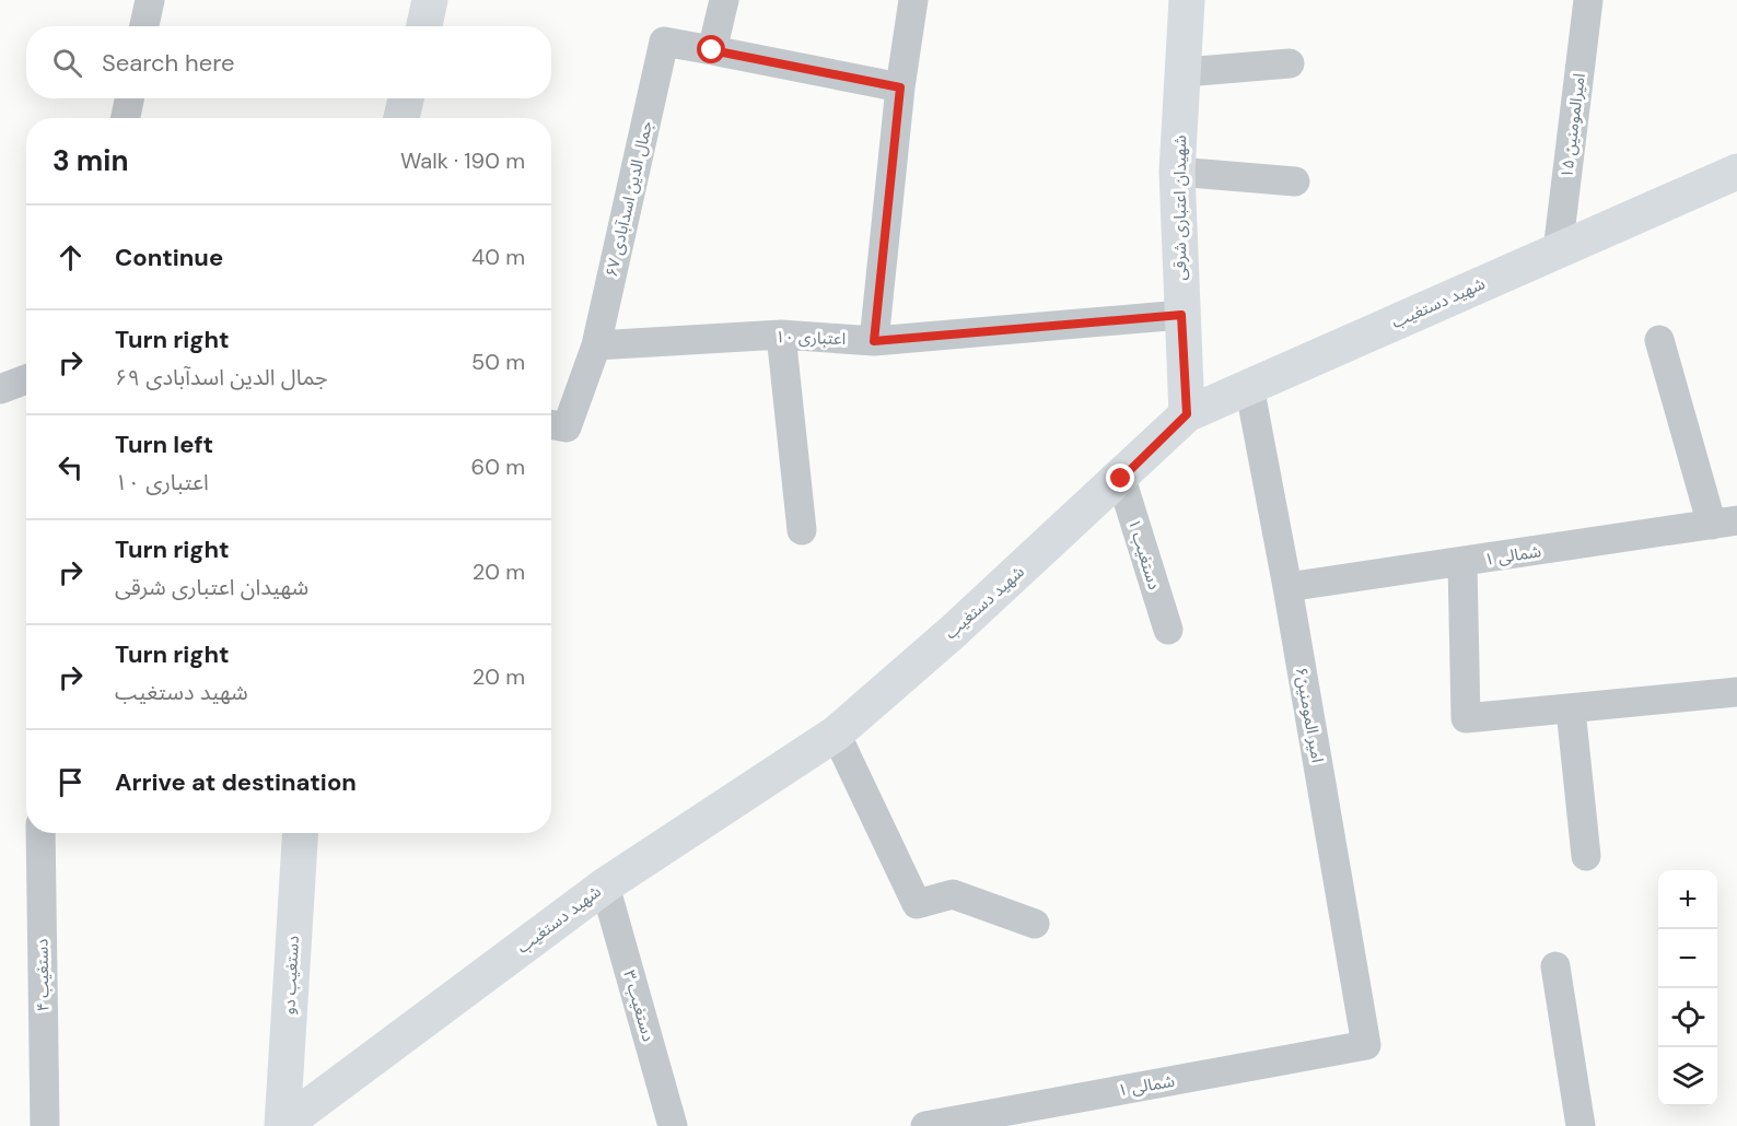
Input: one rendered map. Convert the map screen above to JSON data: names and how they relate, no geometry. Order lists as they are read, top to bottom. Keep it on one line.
{"streets":{"street":["امیرالمومنین ۱۵","جمال الدین اسدآبادی ۶۷","شهیدان اعتباری شرقی","شهید دستغیب","اعتباری ۱۰","دستغیب ۱","شمالی ۱","امیر المومنین۶","دستغیب ۴","دستغیب دو","دستغیب ۳"]},"crossings":[["امیرالمومنین ۱۵","شهید دستغیب"],["جمال الدین اسدآبادی ۶۷","اعتباری ۱۰"],["شهیدان اعتباری شرقی","شهید دستغیب"],["شهیدان اعتباری شرقی","اعتباری ۱۰"],["شهید دستغیب","دستغیب ۱"],["شهید دستغیب","امیر المومنین۶"],["شهید دستغیب","دستغیب دو"],["شهید دستغیب","دستغیب ۳"],["شمالی ۱","امیر المومنین۶"]],"page":{"search":"Search here","heading":["3 min","Walk · 190 m"],"list":[["Continue","40 m"],["Turn right","جمال الدین اسدآبادی ۶۹","50 m"],["Turn left","اعتباری ۱۰","60 m"],["Turn right","شهیدان اعتباری شرقی","20 m"],["Turn right","شهید دستغیب","20 m"],"Arrive at destination"],"map_buttons":["+","−"]}}
